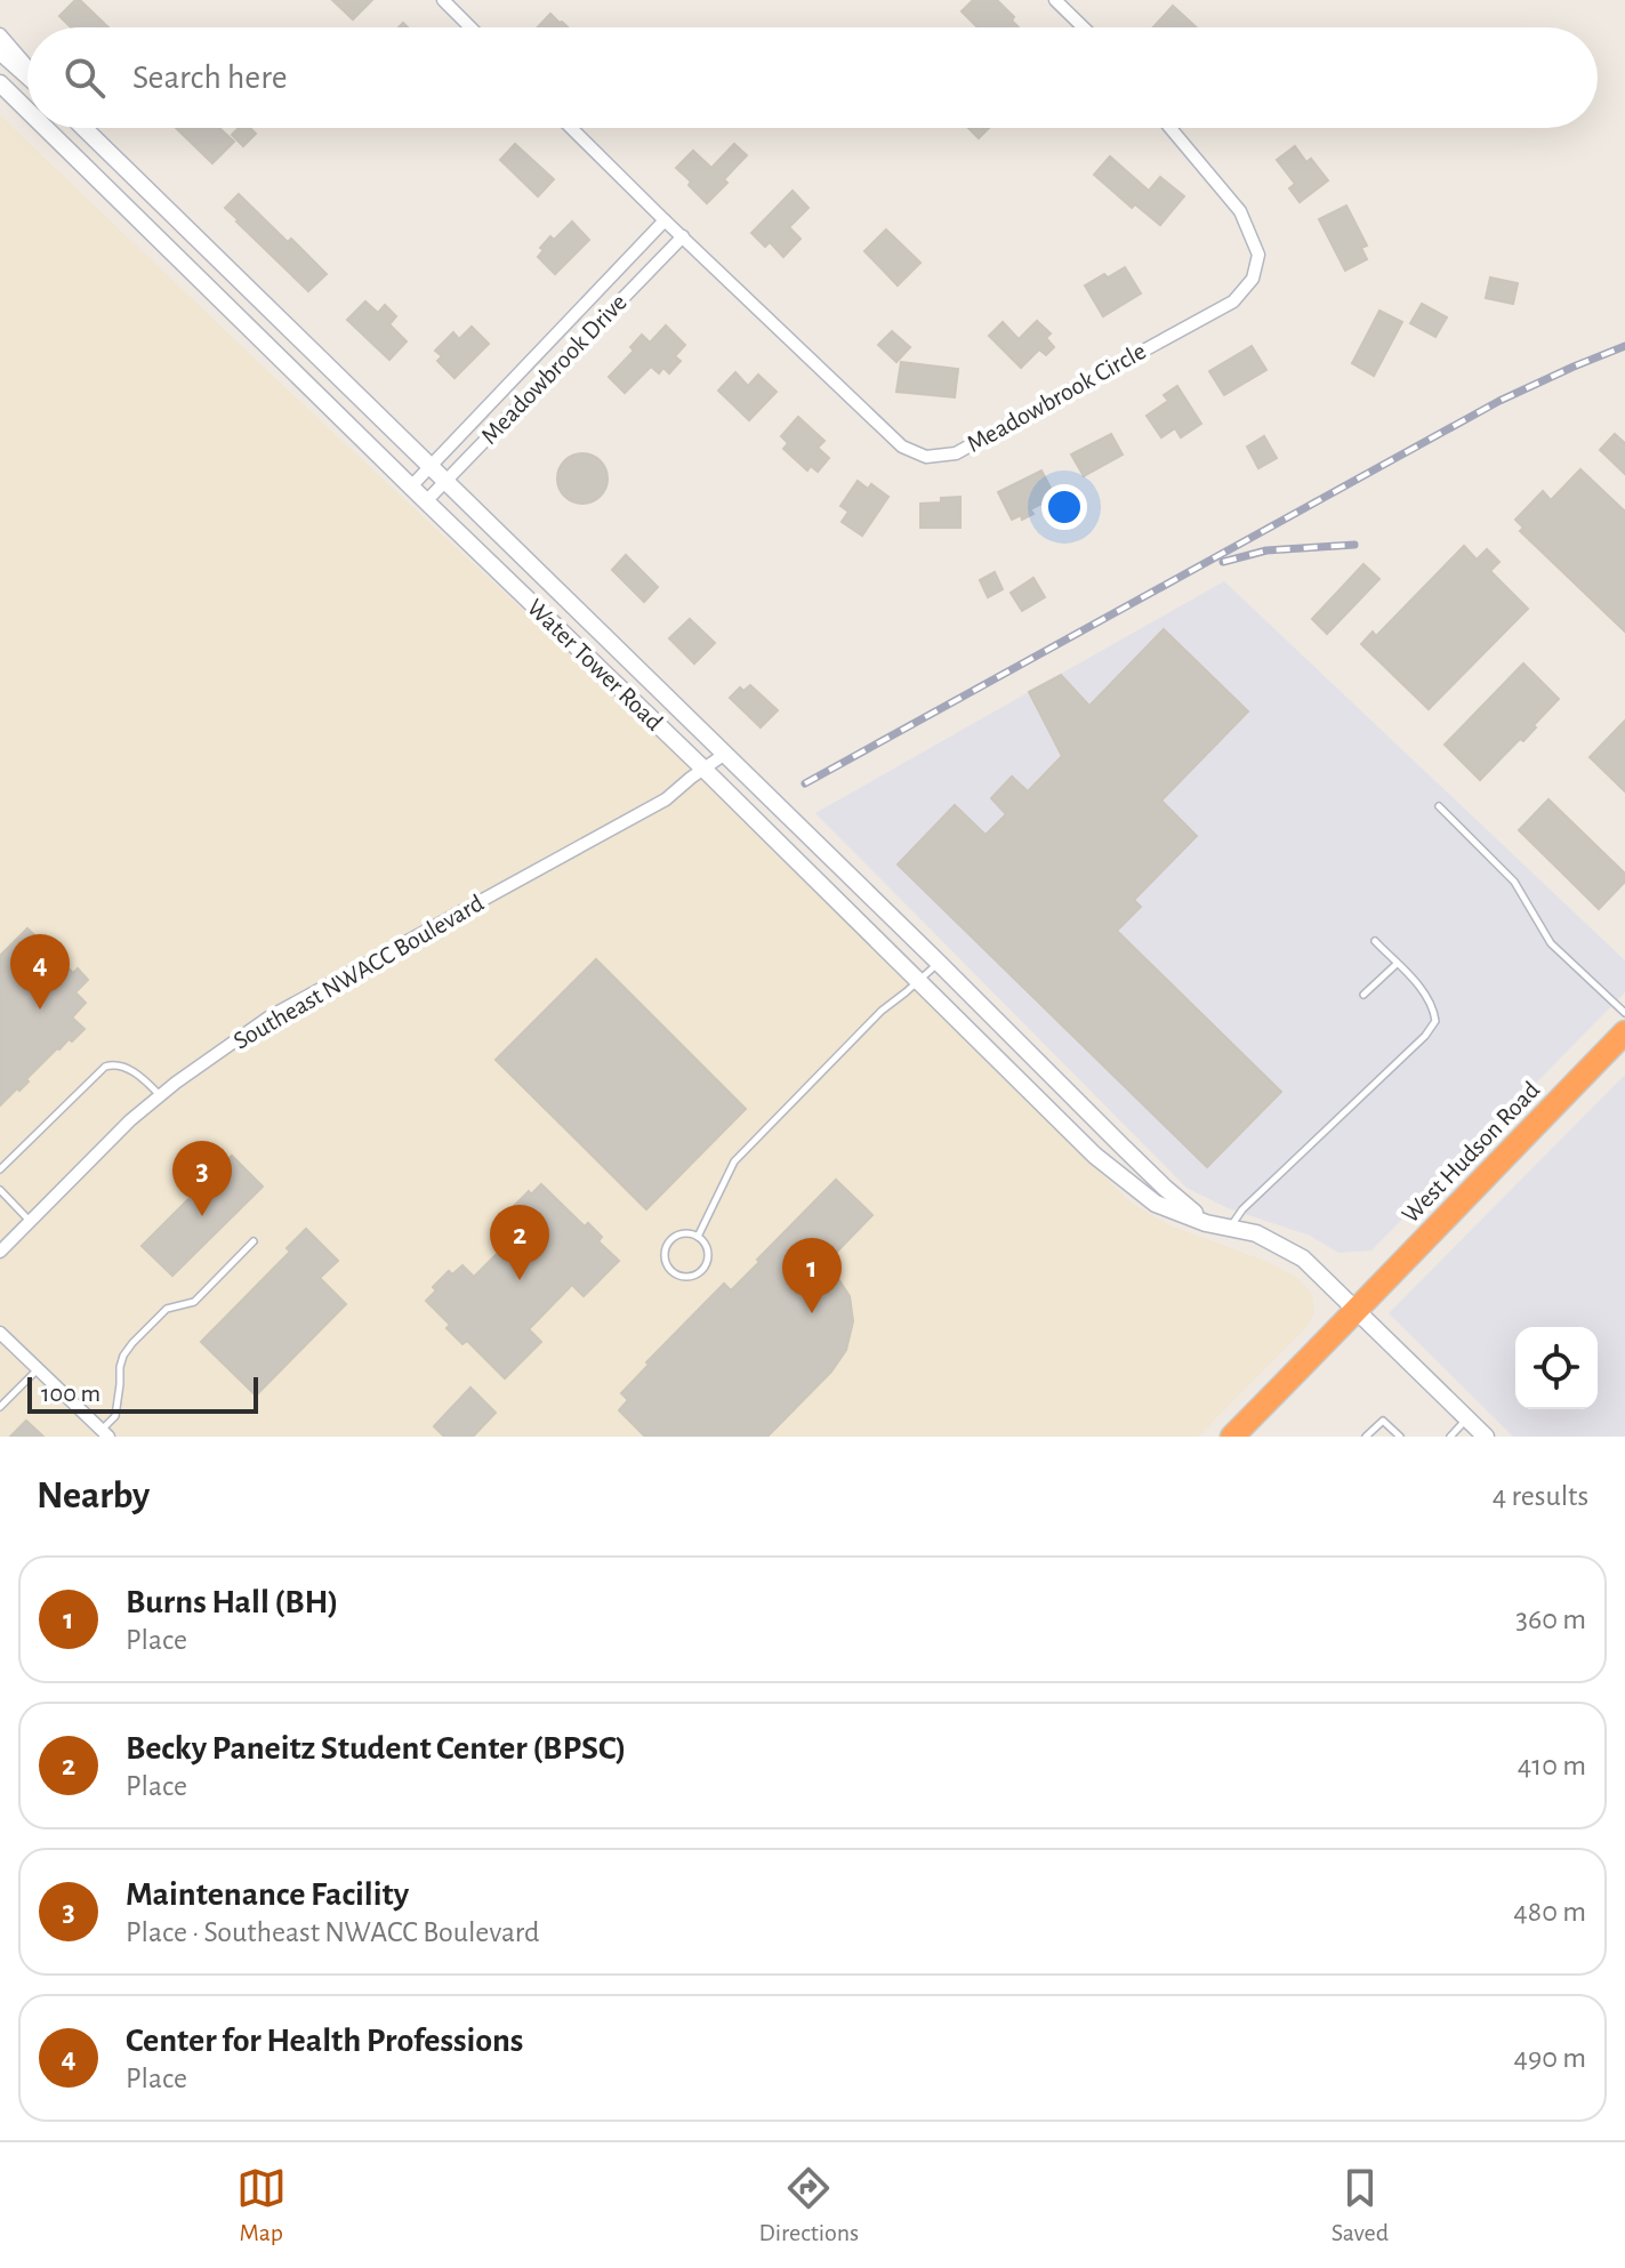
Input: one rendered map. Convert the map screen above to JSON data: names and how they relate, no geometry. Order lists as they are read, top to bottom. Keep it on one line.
{"streets":{"highway":["West Hudson Road"],"street":["Meadowbrook Drive","Meadowbrook Circle","Water Tower Road","Southeast NWACC Boulevard"]},"crossings":[["Meadowbrook Drive","Meadowbrook Circle"],["Meadowbrook Drive","Water Tower Road"],["Water Tower Road","Southeast NWACC Boulevard"],["Water Tower Road","West Hudson Road"]],"scale_bar":"100 m","page":{"search":"Search here","pins":["4","3","2","1"],"scale":"100 m","heading":["Nearby","4 results"],"list":[{"mark":"1","name":"Burns Hall (BH)","note":"Place","value":"360 m"},{"mark":"2","name":"Becky Paneitz Student Center (BPSC)","note":"Place","value":"410 m"},{"mark":"3","name":"Maintenance Facility","note":"Place · Southeast NWACC Boulevard","value":"480 m"},{"mark":"4","name":"Center for Health Professions","note":"Place","value":"490 m"}],"nav":["Map","Directions","Saved"]}}
